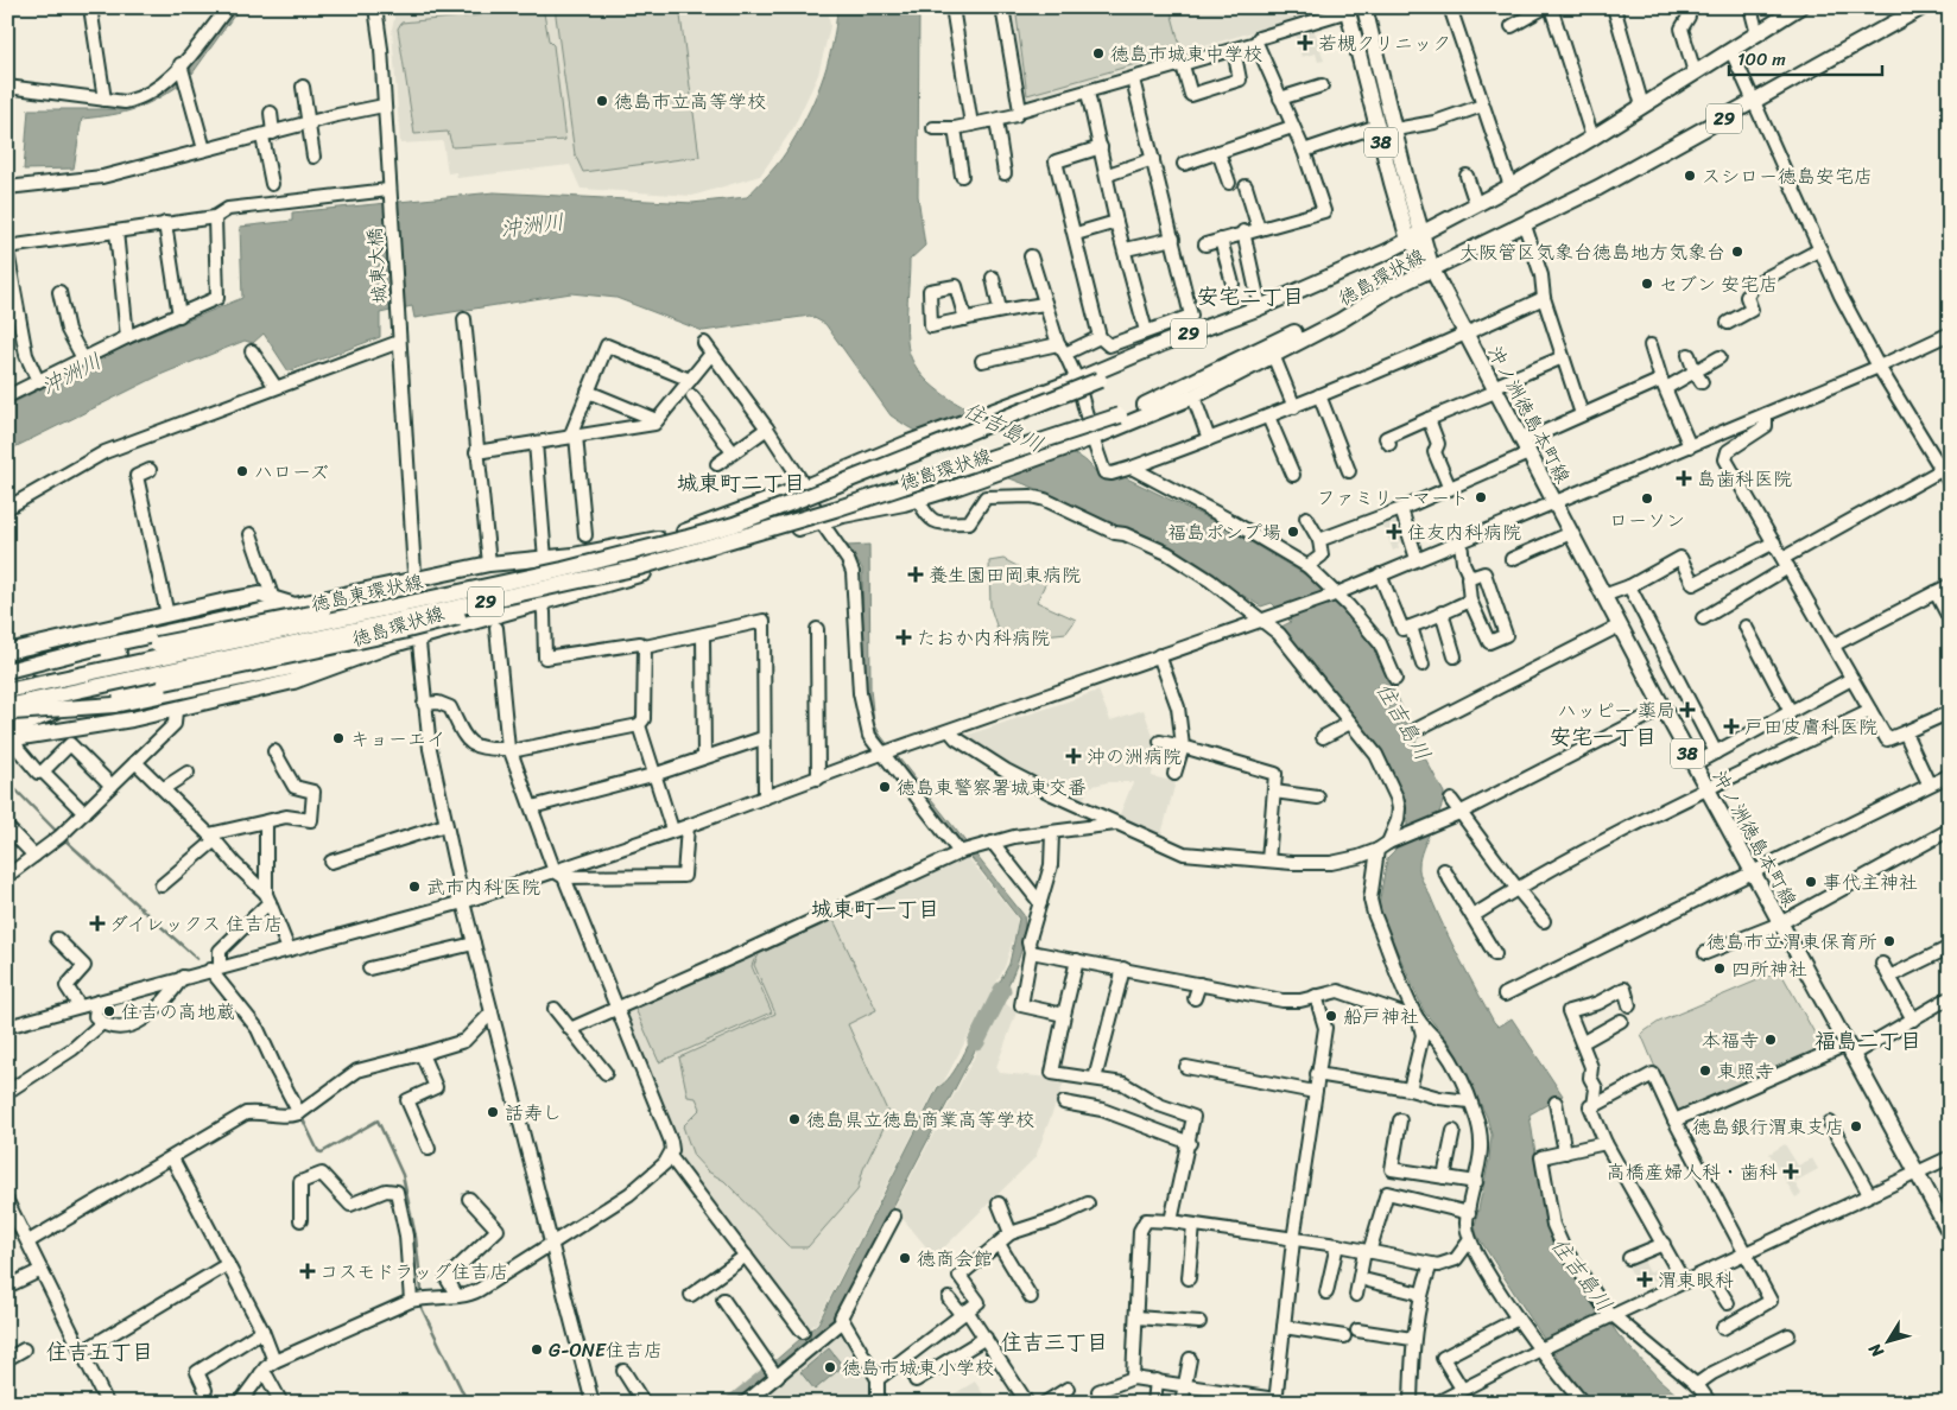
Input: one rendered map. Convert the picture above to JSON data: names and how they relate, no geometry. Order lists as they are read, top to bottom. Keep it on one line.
{"streets":{"main road":["29","38","徳島環状線","沖ノ洲徳島本町線","徳島東環状線"],"street":["城東大橋"]},"crossings":[["29","徳島環状線"],["城東大橋","徳島環状線"],["徳島環状線","沖ノ洲徳島本町線"],["徳島環状線","徳島東環状線"]],"districts":["安宅二丁目","城東町二丁目","安宅一丁目","城東町一丁目","福島二丁目","住吉三丁目","住吉五丁目"],"water":["沖洲川","住吉島川"],"places":{"health":["若槻クリニック","島歯科医院","住友内科病院","養生園田岡東病院","たおか内科病院","ハッピー 薬局","戸田皮膚科医院","沖の洲病院","ダイレックス 住吉店","高橋産婦人科・歯科","コスモドラッグ住吉店","渭東眼科"],"other":["徳島市城東中学校","徳島市立高等学校","スシロー徳島安宅店","大阪管区気象台徳島地方気象台","セブン 安宅店","ハローズ","ファミリーマート","ローソン","福島ポンプ場","キョーエイ","徳島東警察署城東交番","事代主神社","武市内科医院","徳島市立渭東保育所","四所神社","住吉の高地蔵","船戸神社","本福寺","東照寺","話寿し","徳島県立徳島商業高等学校","徳島銀行渭東支店","徳商会館","G-ONE住吉店","徳島市城東小学校"]},"scale_bar":"100 m","north":"bottom left"}
